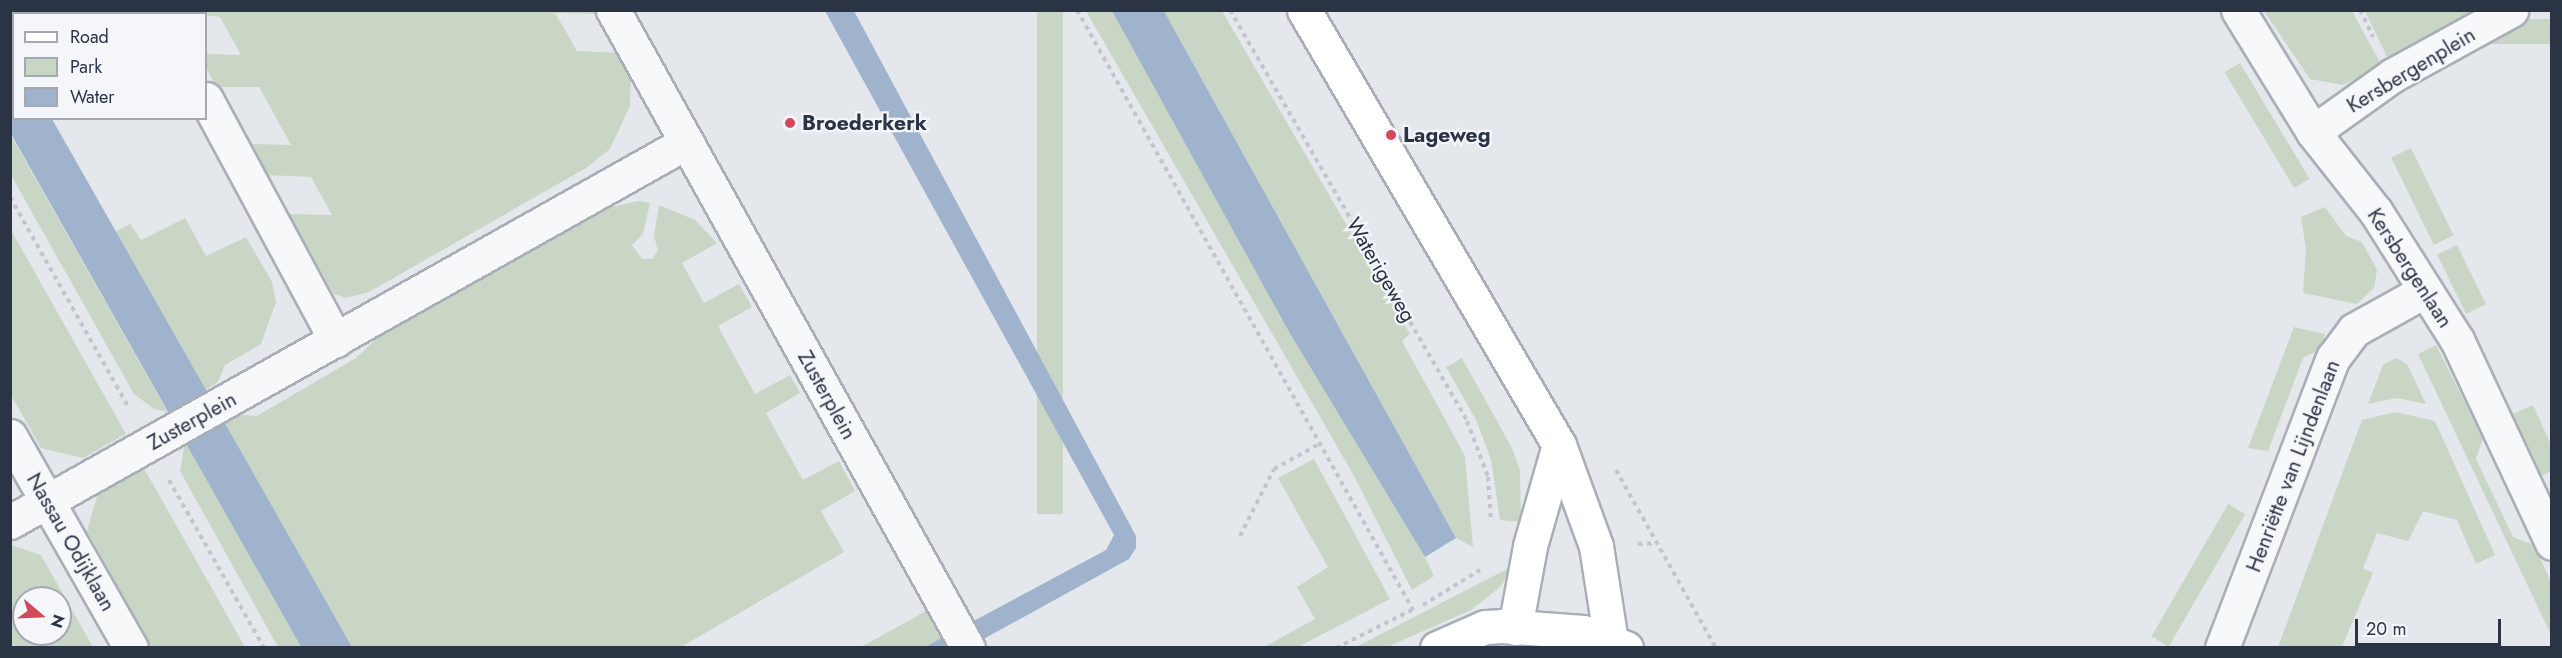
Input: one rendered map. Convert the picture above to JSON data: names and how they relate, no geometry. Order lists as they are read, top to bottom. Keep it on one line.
{"streets":{"street":["Kersbergenplein","Kersbergenlaan","Zusterplein","Henriëtte van Lijndenlaan","Nassau Odijklaan"],"path":["Waterigeweg"]},"crossings":[["Kersbergenplein","Kersbergenlaan"],["Kersbergenlaan","Henriëtte van Lijndenlaan"],["Zusterplein","Nassau Odijklaan"]],"places":["Broederkerk","Lageweg"],"legend":["Road","Park","Water"],"scale_bar":"20 m","north":"right"}
